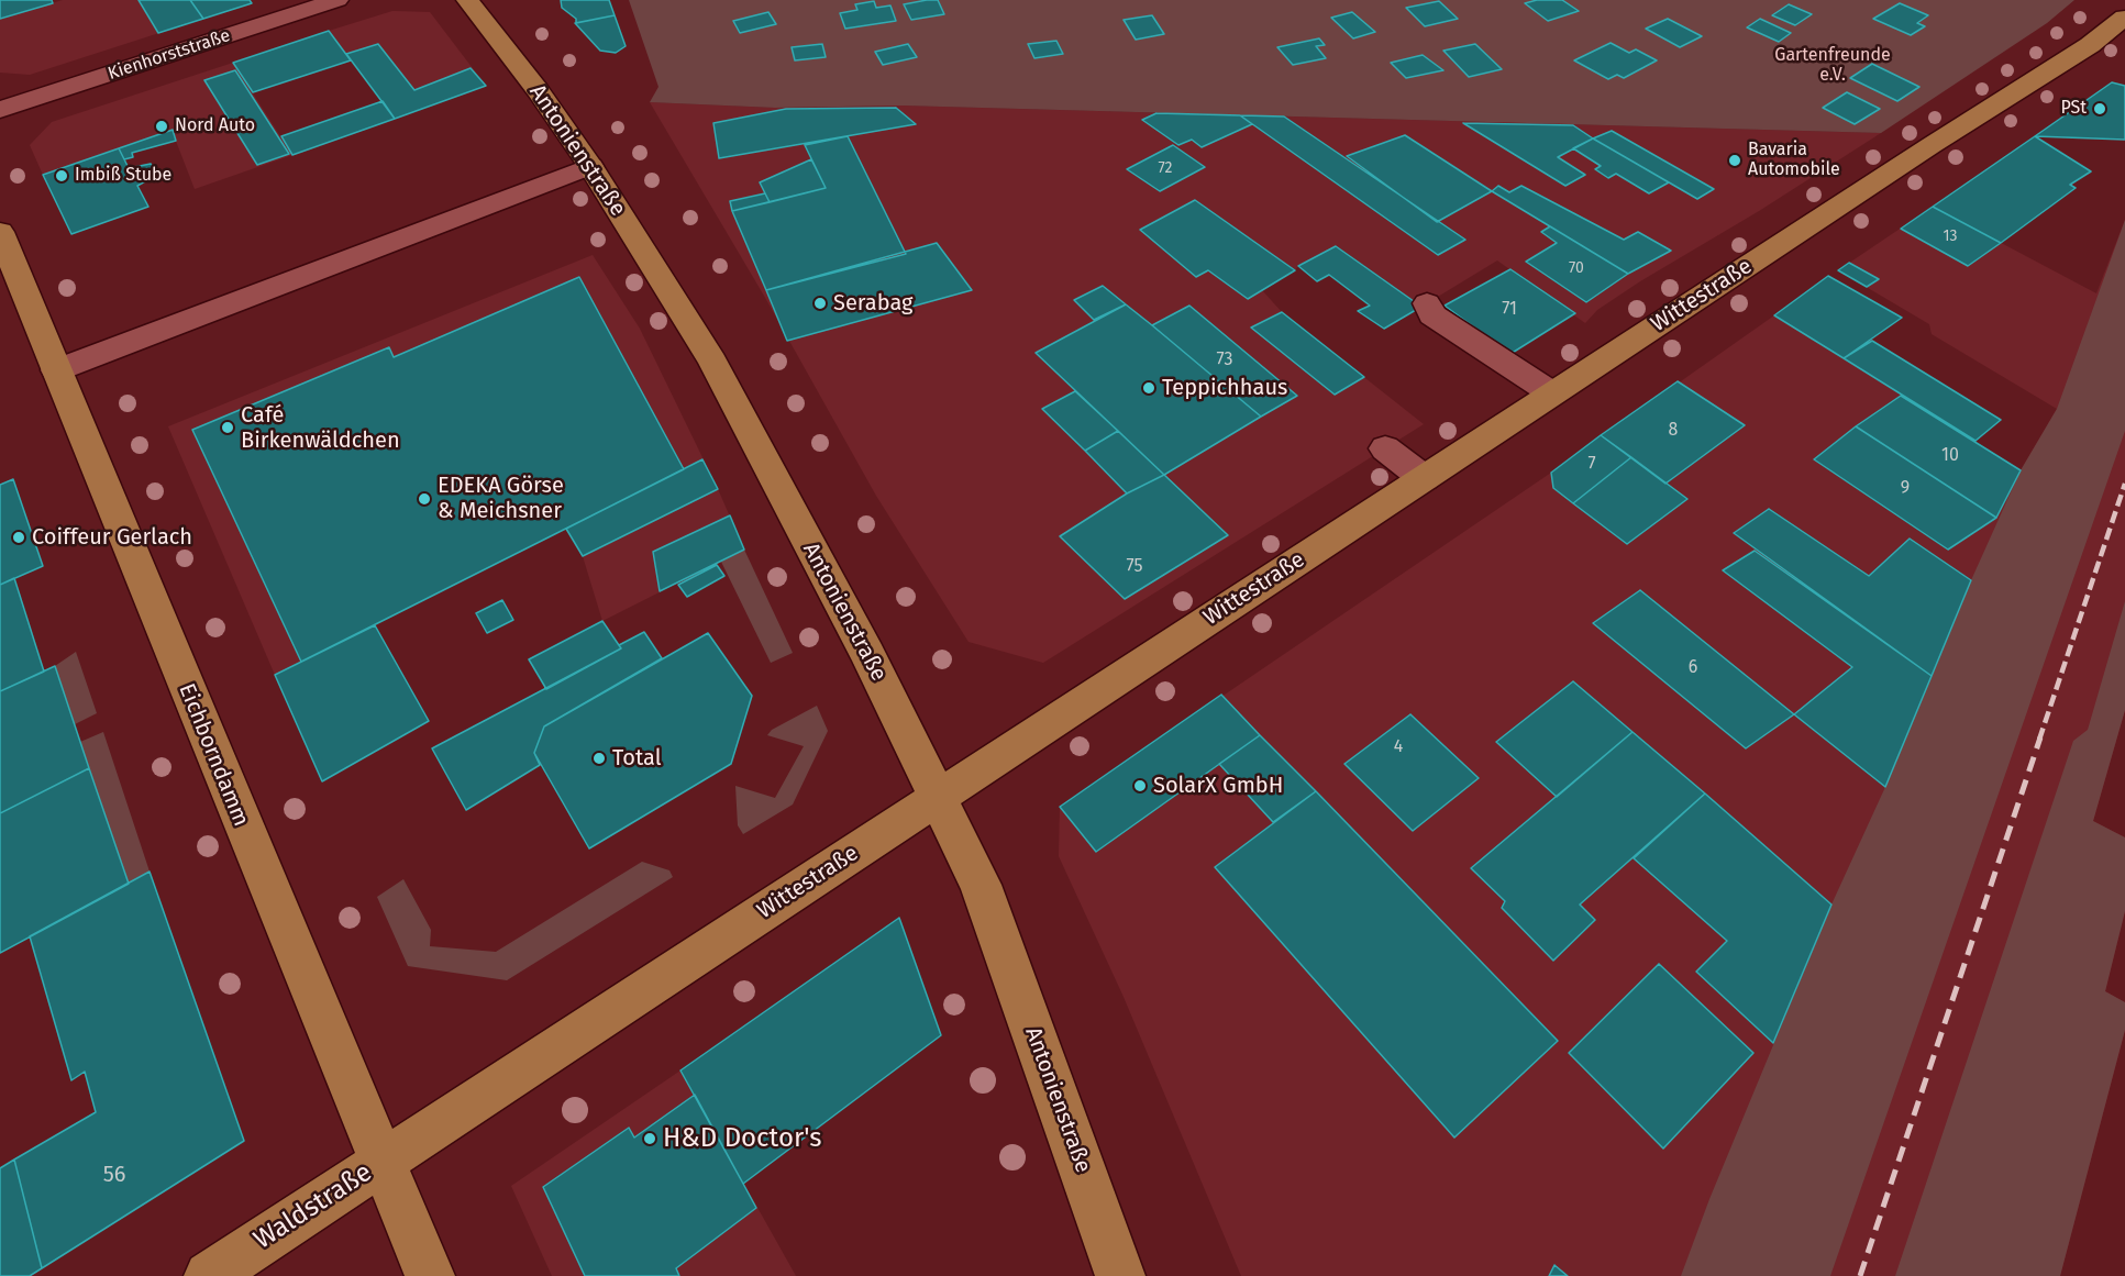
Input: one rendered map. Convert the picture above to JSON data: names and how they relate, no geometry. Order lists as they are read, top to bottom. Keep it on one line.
{"streets":{"main road":["Antonienstraße","Wittestraße","Eichborndamm","Waldstraße"],"street":["Kienhorststraße"]},"crossings":[["Antonienstraße","Wittestraße"],["Wittestraße","Eichborndamm"],["Wittestraße","Waldstraße"],["Eichborndamm","Waldstraße"]],"parks":["Gartenfreunde e.V."],"places":["PSt","Nord Auto","Bavaria Automobile","Imbiß Stube","Serabag","Teppichhaus","Café Birkenwäldchen","EDEKA Görse & Meichsner","Coiffeur Gerlach","Total","SolarX GmbH","H&D Doctor's"],"house_numbers":["72","13","70","71","73","8","10","7","9","75","6","4","56"]}
